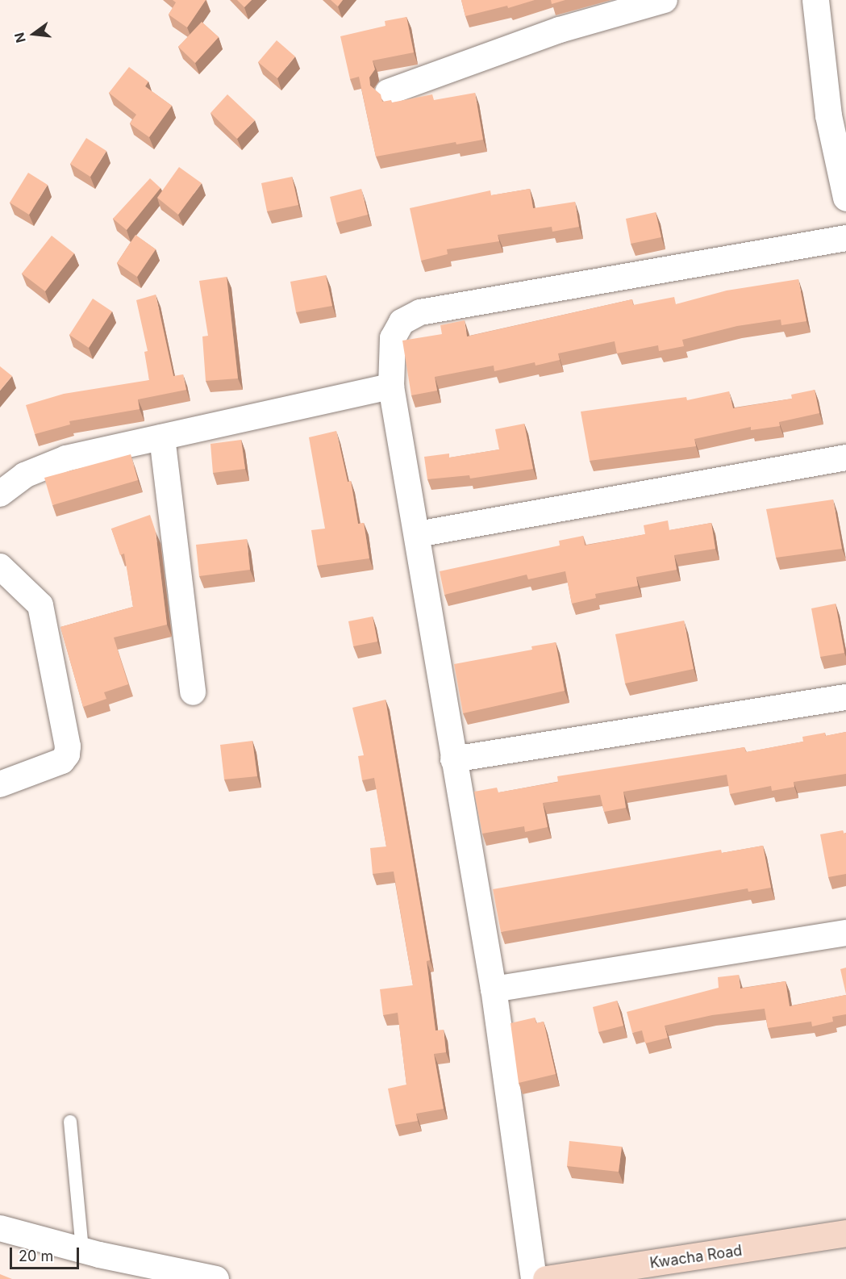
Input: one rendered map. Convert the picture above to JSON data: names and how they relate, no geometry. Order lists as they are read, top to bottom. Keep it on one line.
{"streets":{"main road":["Kwacha Road"]},"scale_bar":"20 m","north":"left"}
